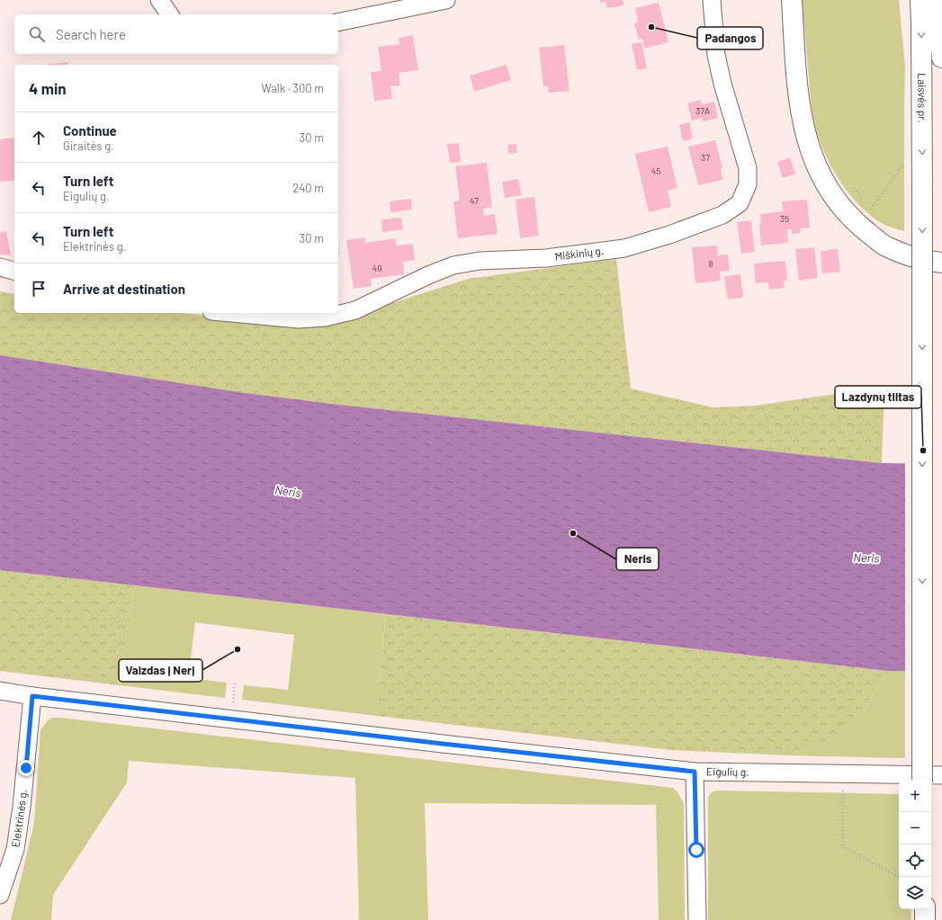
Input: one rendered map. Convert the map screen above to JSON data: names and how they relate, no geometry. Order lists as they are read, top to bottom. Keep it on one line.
{"streets":{"highway":["Laisvės pr."],"street":["Miškinių g.","Eigulių g.","Elektrinės g."]},"crossings":[["Eigulių g.","Elektrinės g."]],"one_way":["Laisvės pr."],"water":["Neris"],"places":["Padangos","Lazdynų tiltas","Neris","Vaizdas į Nerį"],"house_numbers":["37A","37","45","47","35","8","49"],"page":{"search":"Search here","heading":["4 min","Walk · 300 m"],"list":[["Continue","Giraitės g.","30 m"],["Turn left","Eigulių g.","240 m"],["Turn left","Elektrinės g.","30 m"],"Arrive at destination"],"map_buttons":["+","−"]}}
